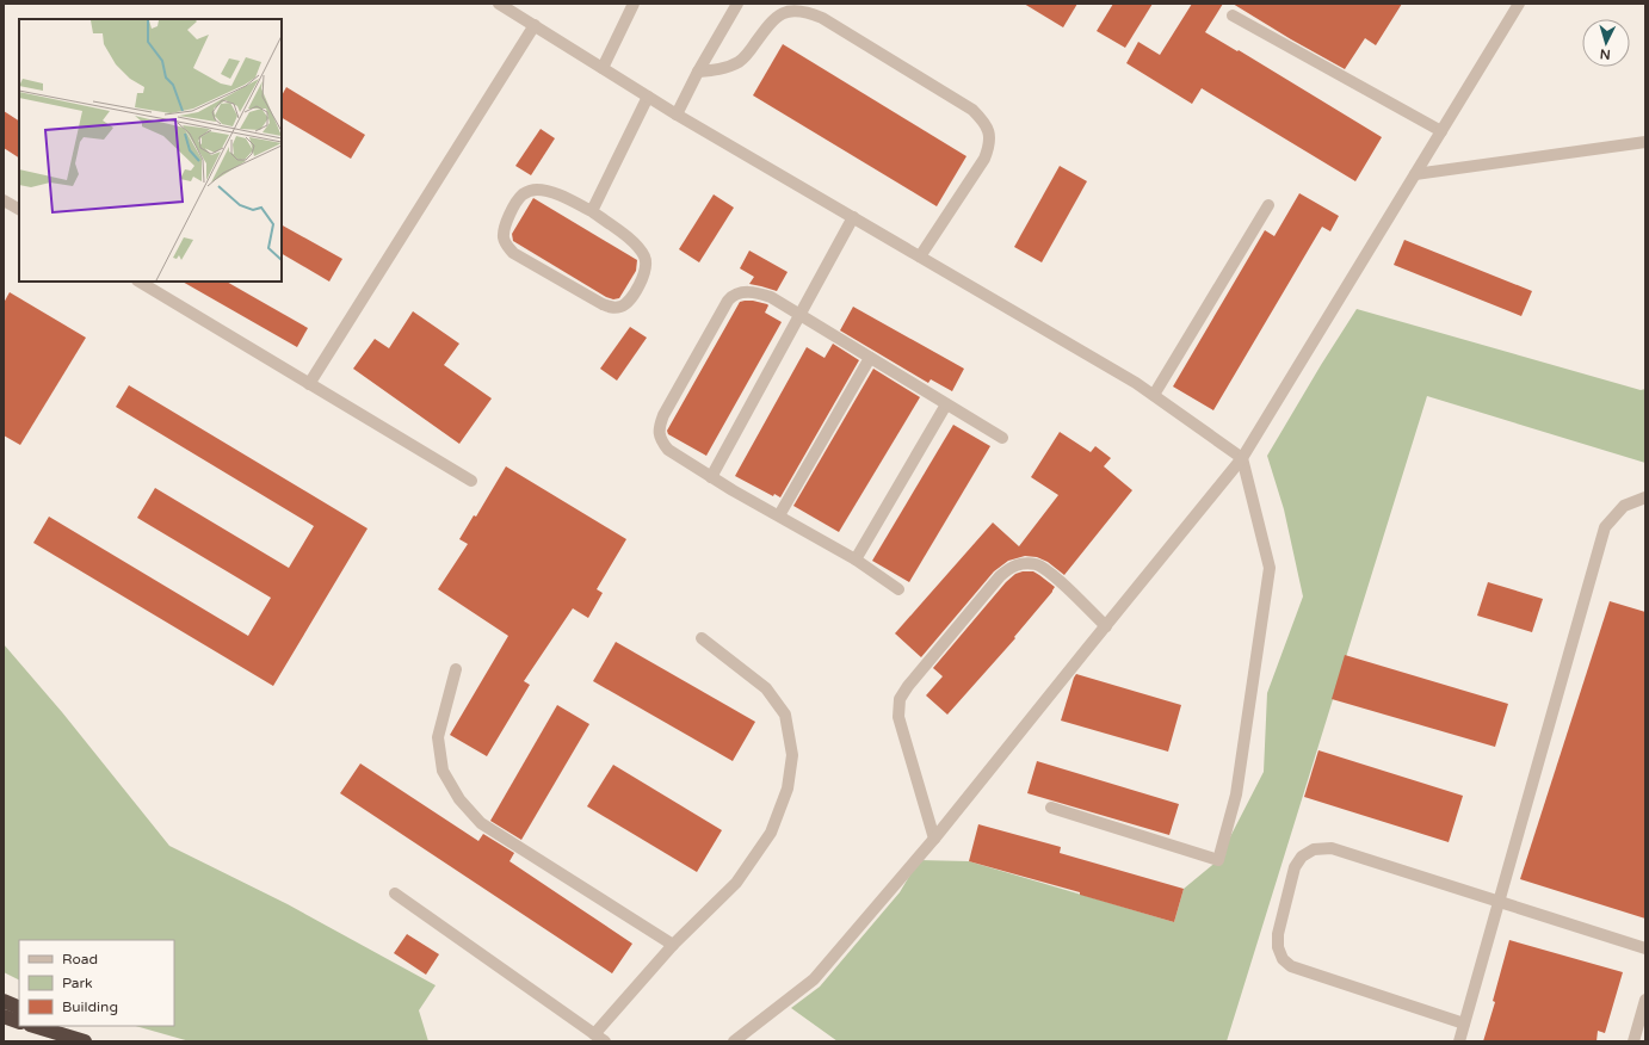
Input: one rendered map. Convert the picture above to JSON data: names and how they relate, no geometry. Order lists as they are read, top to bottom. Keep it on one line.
{"legend":["Road","Park","Building"],"north":"bottom"}
